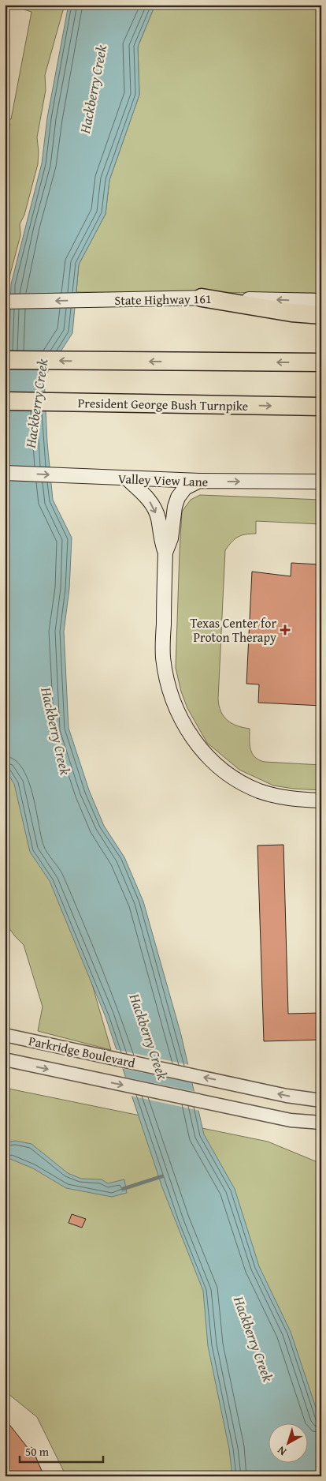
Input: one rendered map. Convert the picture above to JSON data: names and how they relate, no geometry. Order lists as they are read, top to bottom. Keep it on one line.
{"streets":{"highway":["President George Bush Turnpike"],"main road":["State Highway 161","Valley View Lane"],"street":["Parkridge Boulevard"]},"one_way":["State Highway 161","Valley View Lane"],"water":["Hackberry Creek"],"places":{"health":["Texas Center for Proton Therapy"]},"scale_bar":"50 m","north":"bottom left"}
